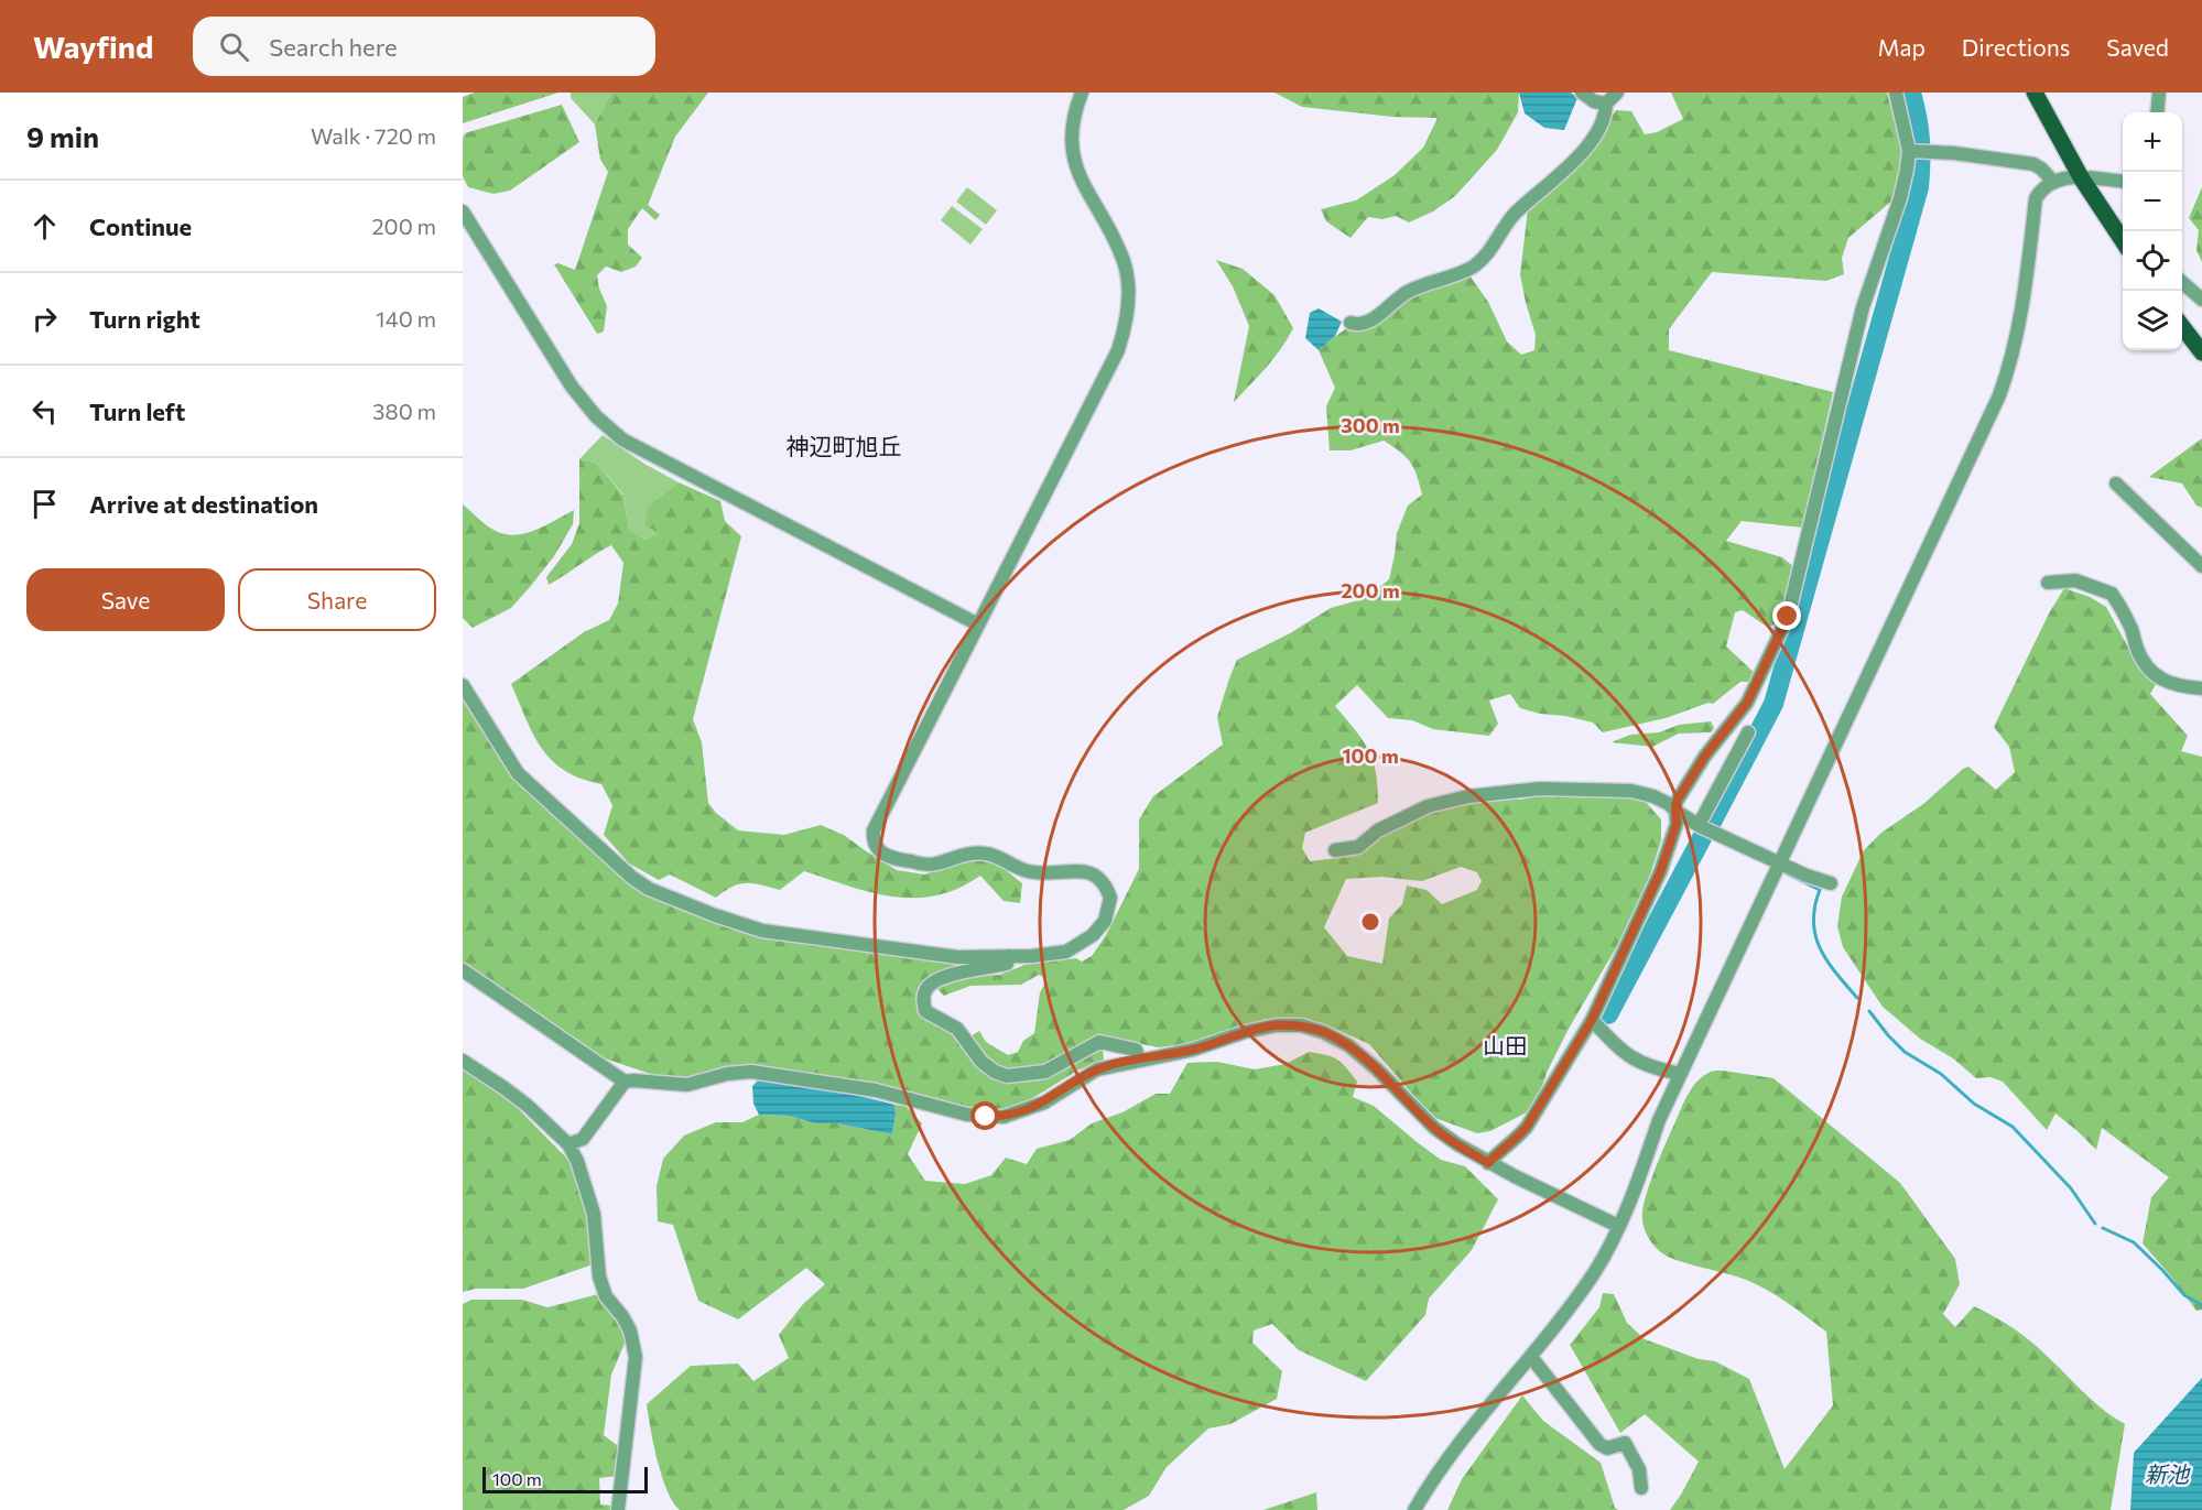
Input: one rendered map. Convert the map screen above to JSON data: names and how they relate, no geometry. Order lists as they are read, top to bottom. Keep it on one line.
{"districts":["神辺町旭丘","山田"],"water":["新池"],"scale_bar":"100 m","page":{"header":"Wayfind","search":"Search here","nav":["Map","Directions","Saved"],"heading":["9 min","Walk · 720 m"],"map_buttons":["+","−"],"list":[["Continue","200 m"],["Turn right","140 m"],["Turn left","380 m"],"Arrive at destination"],"buttons":["Save","Share"],"scale":"100 m"},"rings":["300 m","200 m","100 m"]}
